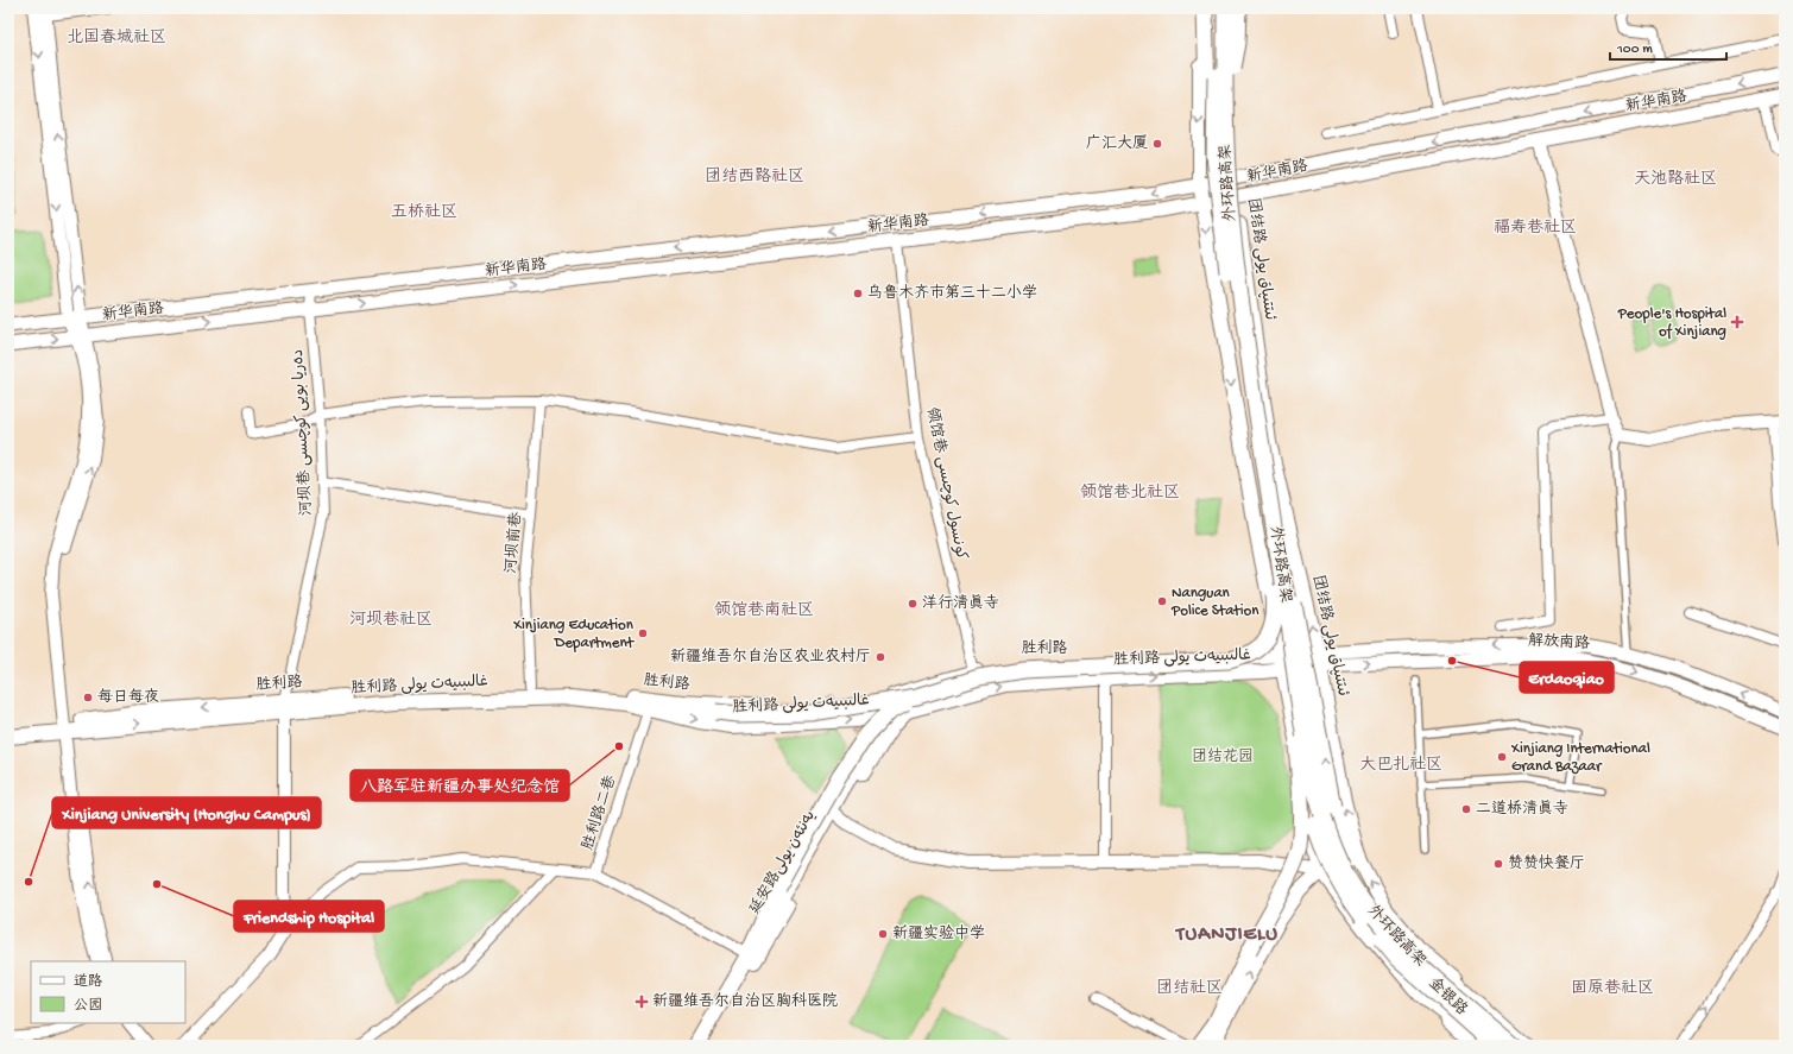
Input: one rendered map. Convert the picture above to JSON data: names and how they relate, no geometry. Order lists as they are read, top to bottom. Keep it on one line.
{"streets":{"highway":["外环路高架"],"main road":["新华南路","团结路 ئىتتىپاق يولى","解放南路","胜利路","胜利路 غالىبىيەت يولى","延安路يەنئەن يولى","金银路"],"street":["河坝巷 دەريا بويى كوچىسى","领馆巷 كونسول كوچىسى","河坝前巷","胜利路二巷"]},"crossings":[["新华南路","团结路 ئىتتىپاق يولى"],["新华南路","河坝巷 دەريا بويى كوچىسى"],["新华南路","领馆巷 كونسول كوچىسى"],["团结路 ئىتتىپاق يولى","解放南路"],["团结路 ئىتتىپاق يولى","胜利路 غالىبىيەت يولى"],["团结路 ئىتتىپاق يولى","金银路"],["河坝巷 دەريا بويى كوچىسى","胜利路"],["河坝巷 دەريا بويى كوچىسى","胜利路 غالىبىيەت يولى"],["领馆巷 كونسول كوچىسى","胜利路"],["河坝前巷","胜利路"],["解放南路","胜利路 غالىبىيەت يولى"],["胜利路","胜利路 غالىبىيەت يولى"],["胜利路","延安路يەنئەن يولى"],["胜利路 غالىبىيەت يولى","胜利路二巷"],["胜利路 غالىبىيەت يولى","延安路يەنئەن يولى"]],"one_way":["胜利路 غالىبىيەت يولى"],"districts":["北国春城社区","团结西路社区","天池路社区","五桥社区","福寿巷社区","领馆巷北社区","领馆巷南社区","河坝巷社区","大巴扎社区","TUANJIELU","团结社区","固原巷社区"],"parks":["团结花园"],"places":{"other":["广汇大厦","乌鲁木齐市第三十二小学","Nanguan Police Station","洋行清真寺","Xinjiang Education Department","新疆维吾尔自治区农业农村厅","Erdaoqiao","每日每夜","八路军驻新疆办事处纪念馆","Xinjiang International Grand Bazaar","二道桥清真寺","赞赞快餐厅","Xinjiang University (Honghu Campus)","Friendship Hospital","新疆实验中学"],"health":["People's Hospital of Xinjiang","新疆维吾尔自治区胸科医院"]},"legend":["道路","公园"],"scale_bar":"100 m"}
